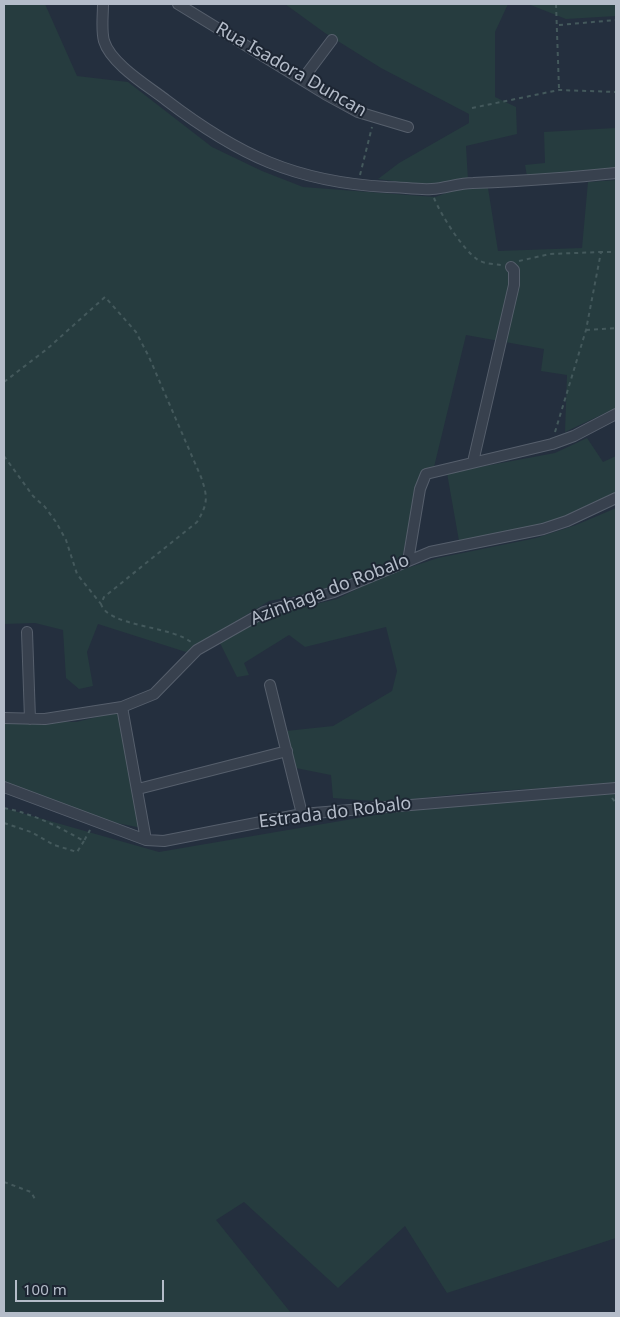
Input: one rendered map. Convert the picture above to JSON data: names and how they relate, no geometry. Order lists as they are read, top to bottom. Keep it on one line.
{"streets":{"street":["Rua Isadora Duncan","Azinhaga do Robalo","Estrada do Robalo"]},"scale_bar":"100 m"}
